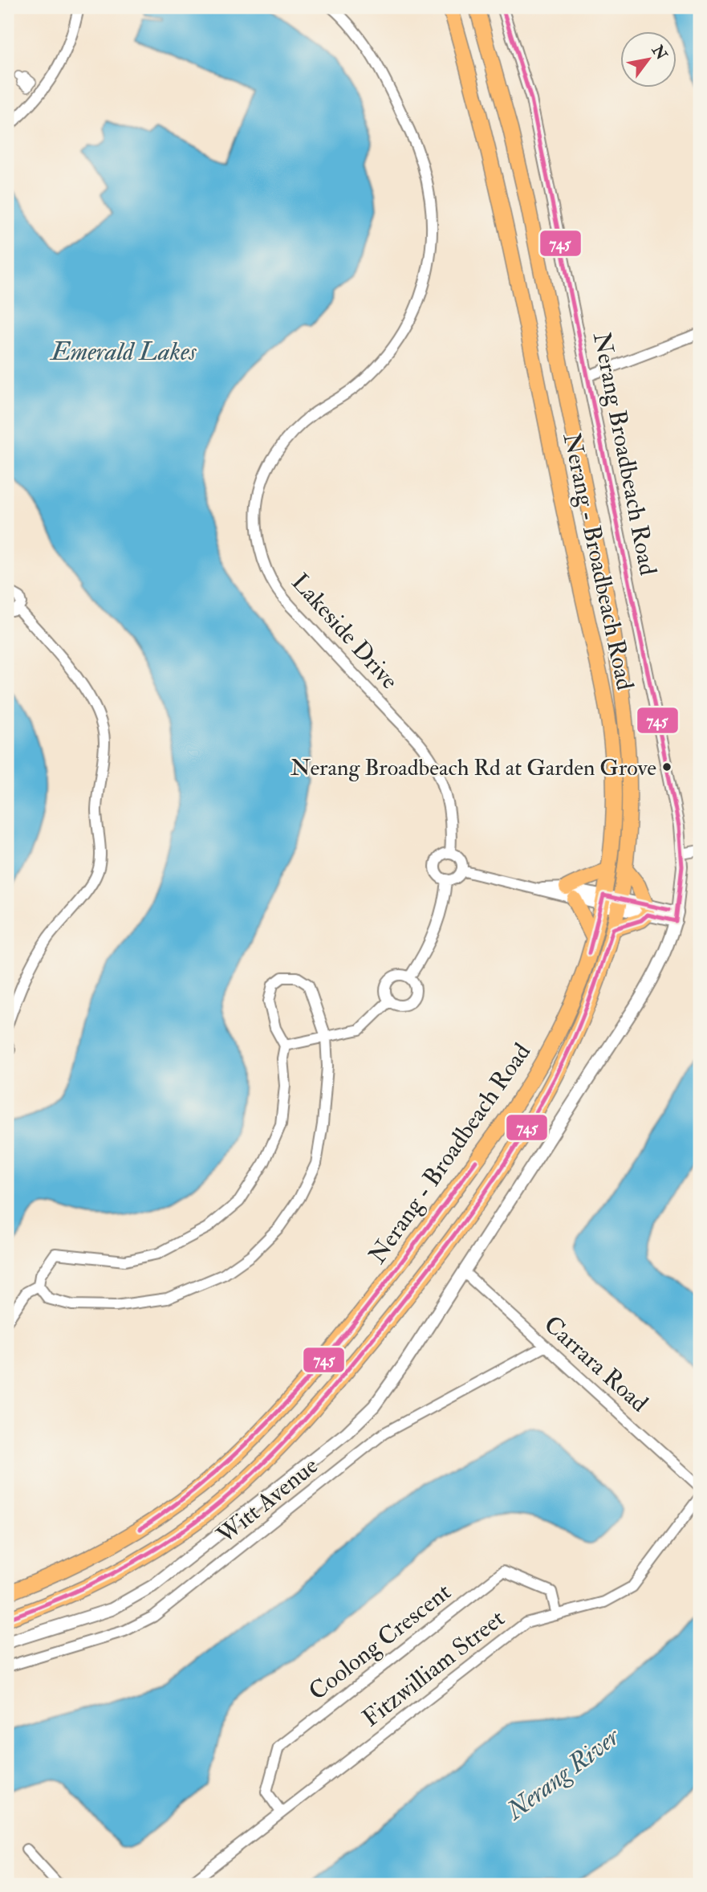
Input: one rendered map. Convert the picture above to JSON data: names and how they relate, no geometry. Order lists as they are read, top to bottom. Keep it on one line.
{"streets":{"main road":["Nerang - Broadbeach Road"],"street":["Nerang Broadbeach Road","Lakeside Drive","Carrara Road","Witt Avenue","Coolong Crescent","Fitzwilliam Street"]},"crossings":[["Nerang Broadbeach Road","Carrara Road"],["Carrara Road","Witt Avenue"],["Coolong Crescent","Fitzwilliam Street"]],"water":["Emerald Lakes","Nerang River"],"places":["Nerang Broadbeach Rd at Garden Grove"],"lines":["transit line 745"],"north":"top right"}
